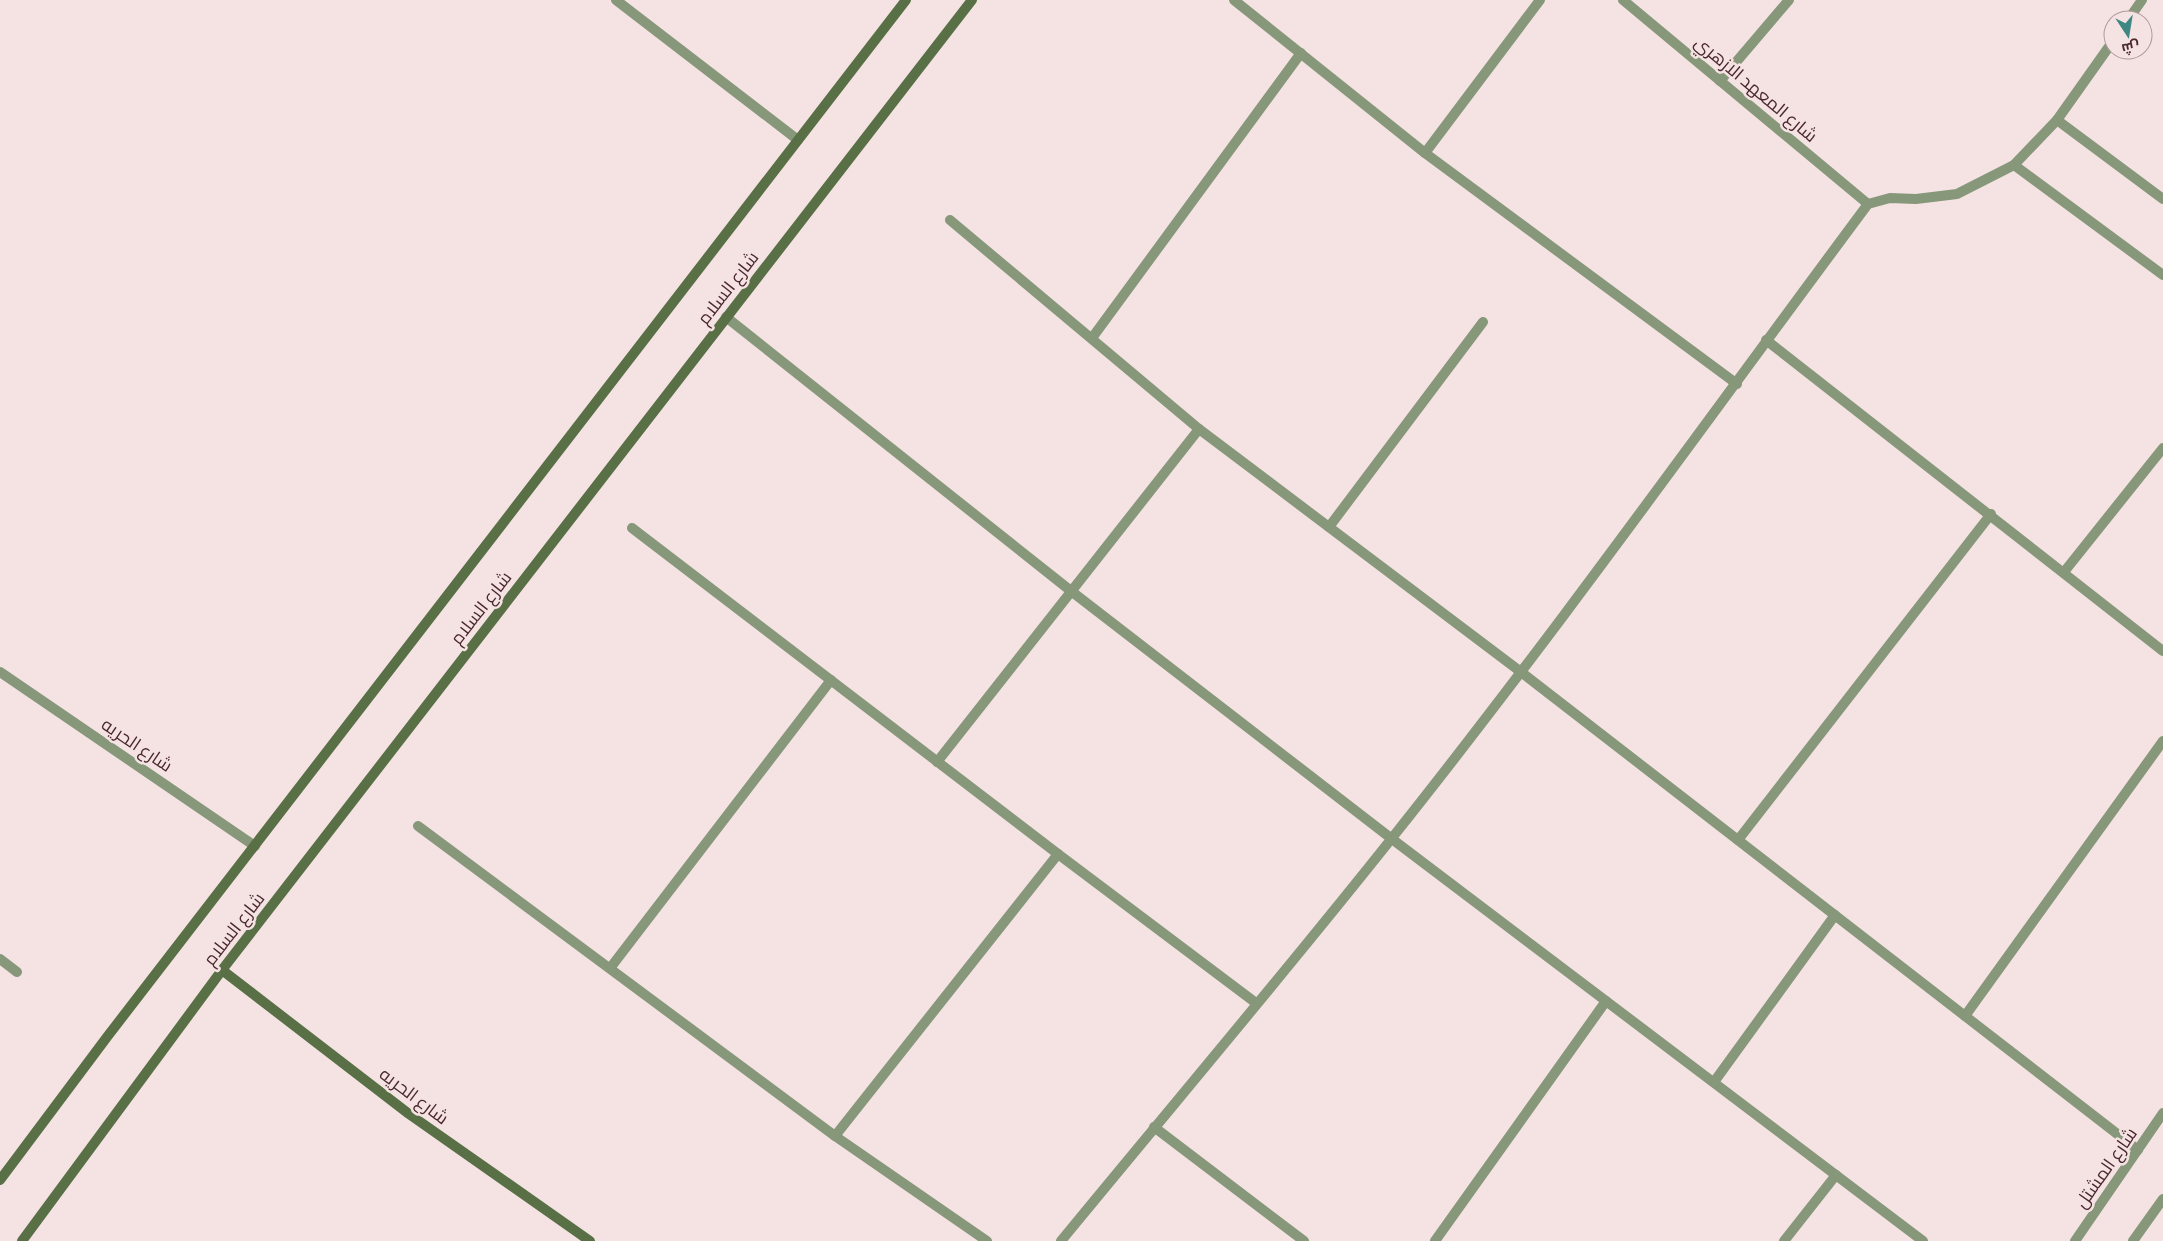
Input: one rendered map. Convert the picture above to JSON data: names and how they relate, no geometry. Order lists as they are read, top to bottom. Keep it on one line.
{"streets":{"street":["شارع المعهد الازهري","شارع السلام","شارع الحريه","شارع المشتل"]},"crossings":[["شارع السلام","شارع الحريه"]],"north":"bottom"}
